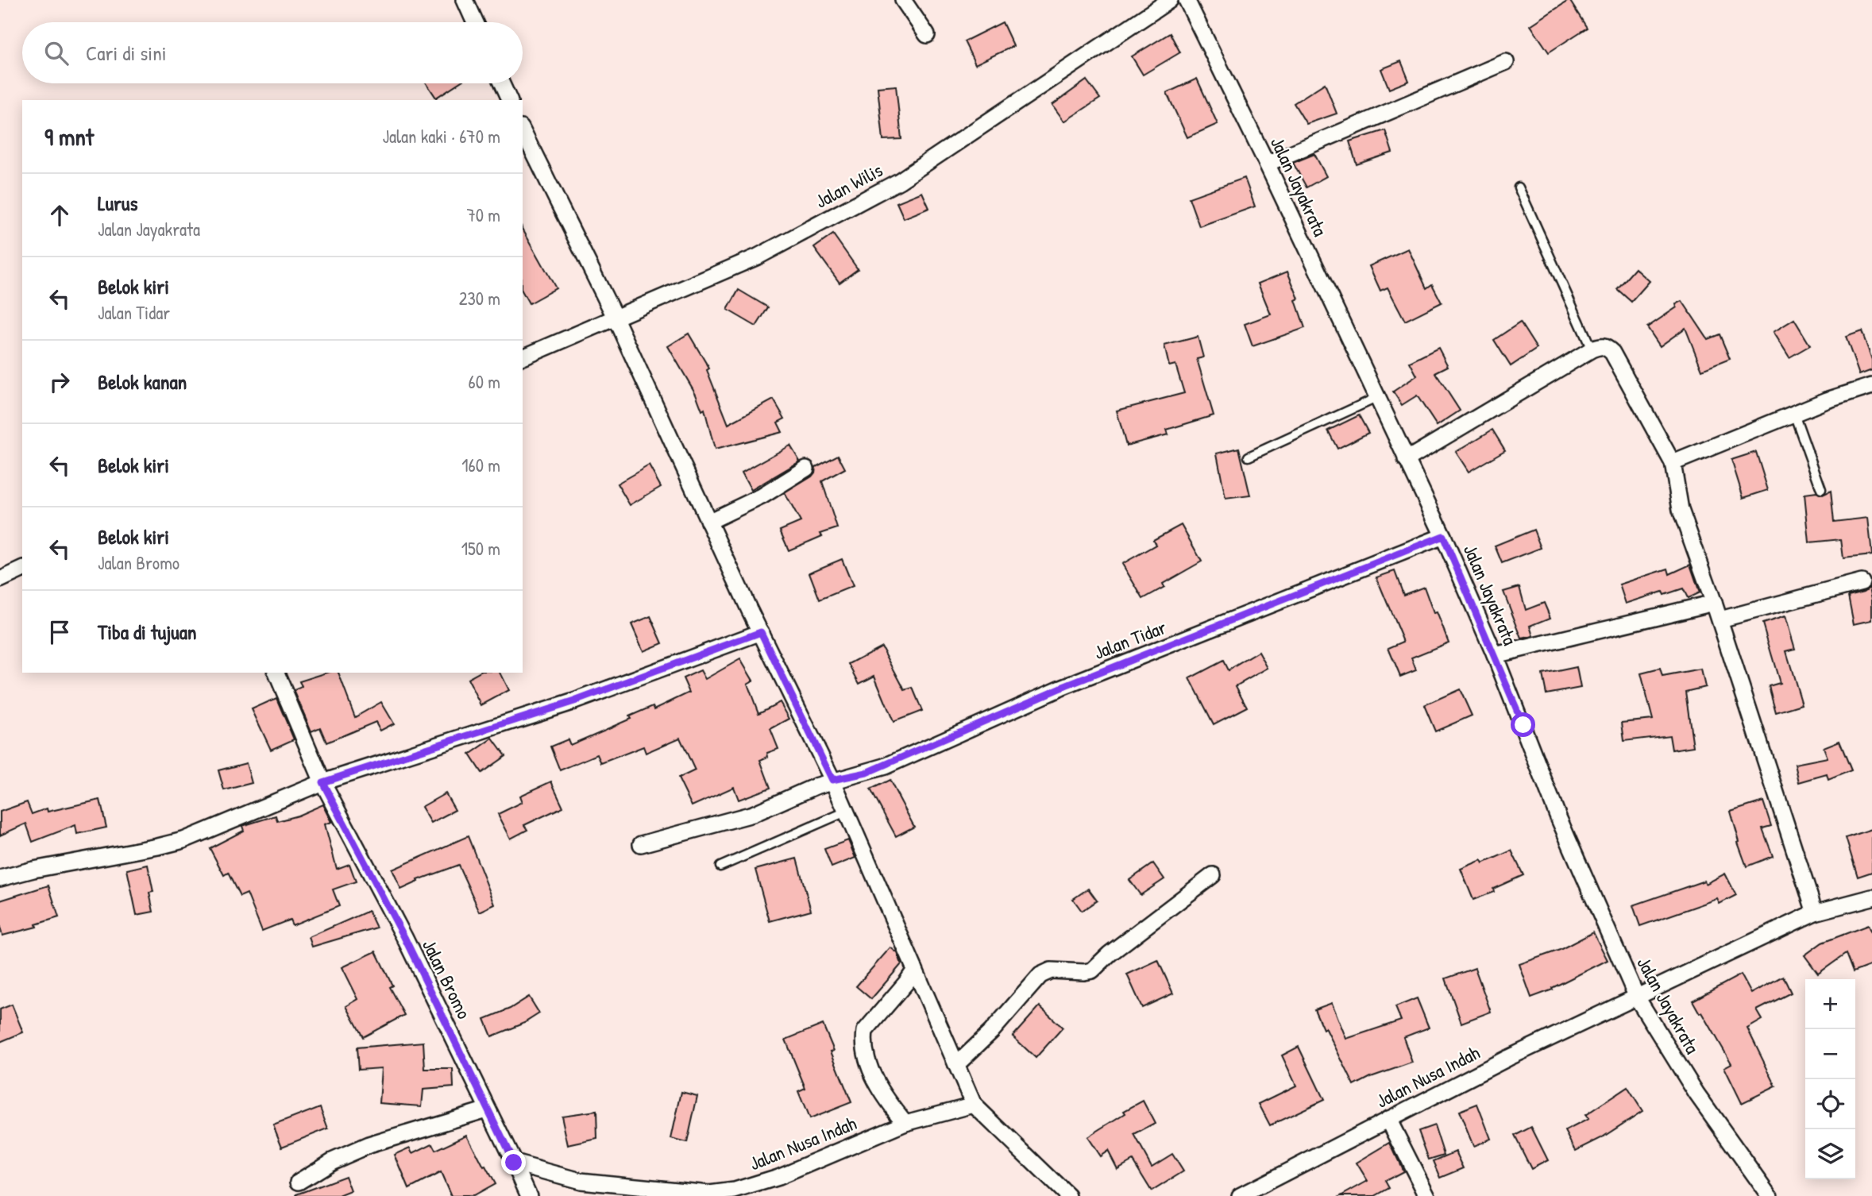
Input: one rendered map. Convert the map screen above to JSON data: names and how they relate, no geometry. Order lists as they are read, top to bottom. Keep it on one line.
{"streets":{"street":["Jalan Wilis","Jalan Jayakrata","Jalan Tidar","Jalan Bromo","Jalan Nusa Indah"]},"crossings":[["Jalan Jayakrata","Jalan Tidar"],["Jalan Jayakrata","Jalan Nusa Indah"],["Jalan Bromo","Jalan Nusa Indah"]],"page":{"search":"Cari di sini","heading":["9 mnt","Jalan kaki · 670 m"],"list":[["Lurus","Jalan Jayakrata","70 m"],["Belok kiri","Jalan Tidar","230 m"],["Belok kanan","60 m"],["Belok kiri","160 m"],["Belok kiri","Jalan Bromo","150 m"],"Tiba di tujuan"],"map_buttons":["+","−"]}}
